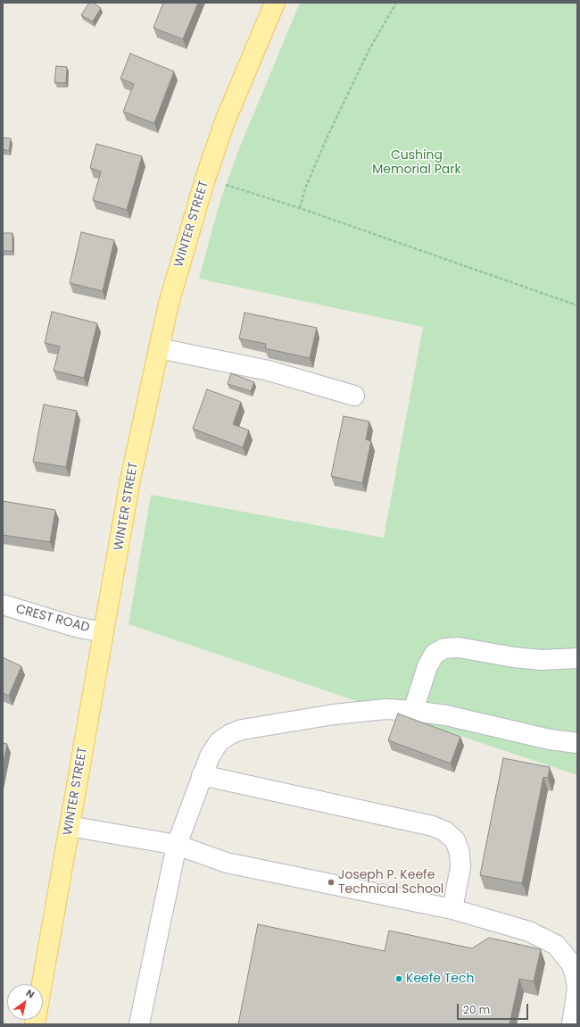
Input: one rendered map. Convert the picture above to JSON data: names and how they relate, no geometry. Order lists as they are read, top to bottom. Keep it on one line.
{"streets":{"main road":["WINTER STREET"],"street":["CREST ROAD"]},"crossings":[["WINTER STREET","CREST ROAD"]],"parks":["Cushing Memorial Park"],"places":["Joseph P. Keefe Technical School","Keefe Tech"],"scale_bar":"20 m","north":"top right"}
